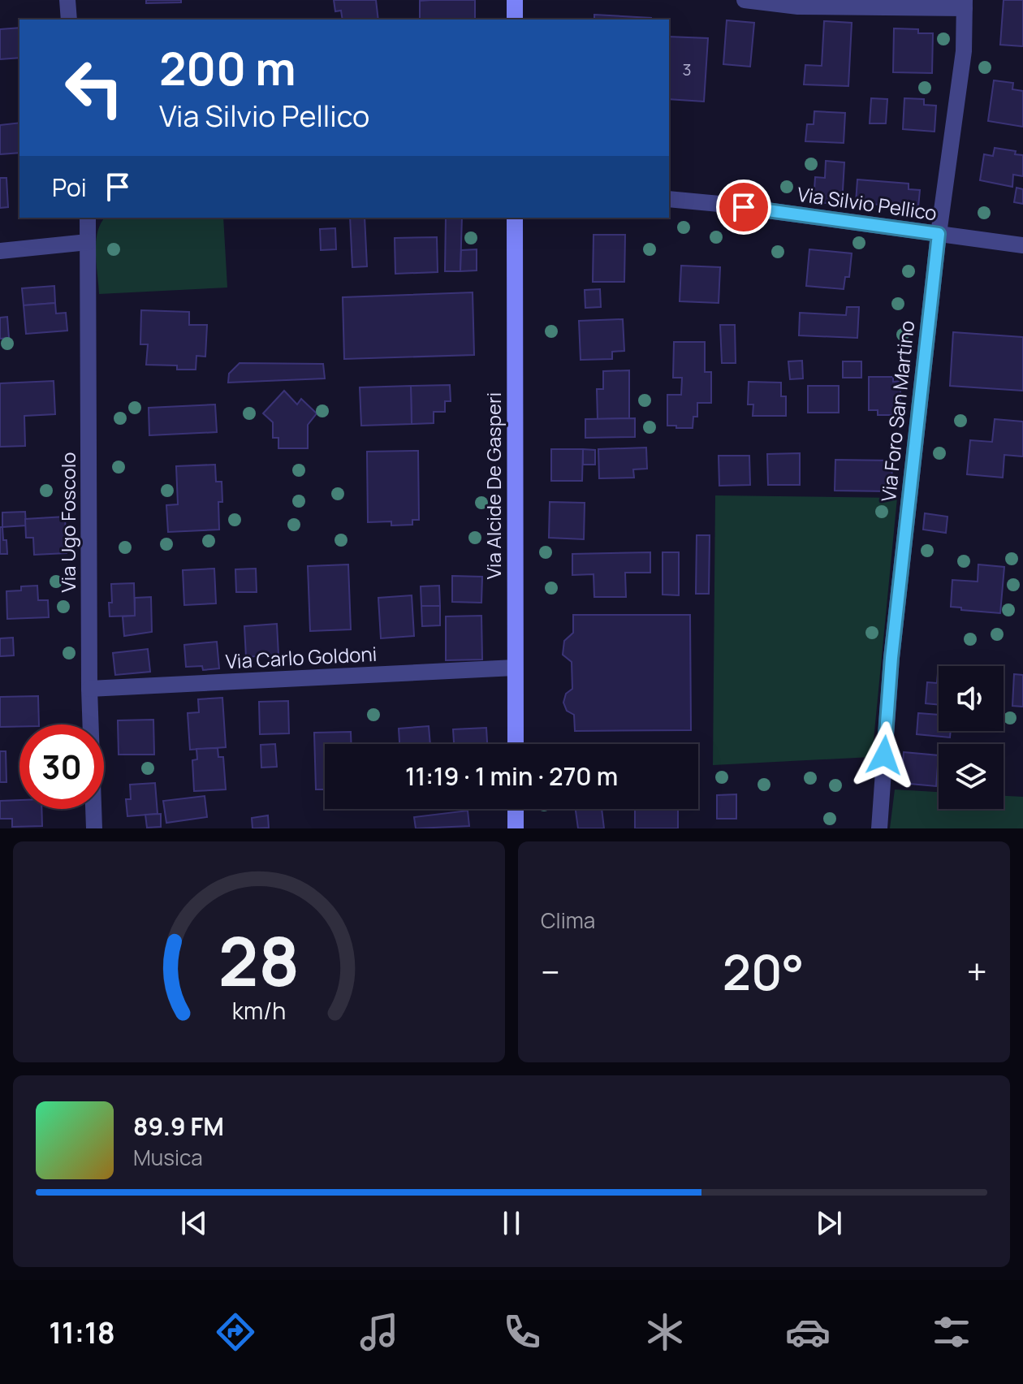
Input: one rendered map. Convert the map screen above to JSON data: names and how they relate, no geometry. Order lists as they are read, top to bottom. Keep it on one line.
{"streets":{"main road":["Via Alcide De Gasperi"],"street":["Via Silvio Pellico","Via Foro San Martino","Via Ugo Foscolo","Via Carlo Goldoni"]},"crossings":[["Via Silvio Pellico","Via Foro San Martino"],["Via Alcide De Gasperi","Via Carlo Goldoni"],["Via Ugo Foscolo","Via Carlo Goldoni"]],"house_numbers":["3"],"page":{"turn":["200 m","Via Silvio Pellico"],"then":"Poi","limit":"30","trip":"11:19 · 1 min · 270 m","tile":"Clima","heat":["−","20°","+"],"song":["89.9 FM","Musica"],"tabs":"11:18","gauge":["28","km/h"]}}
